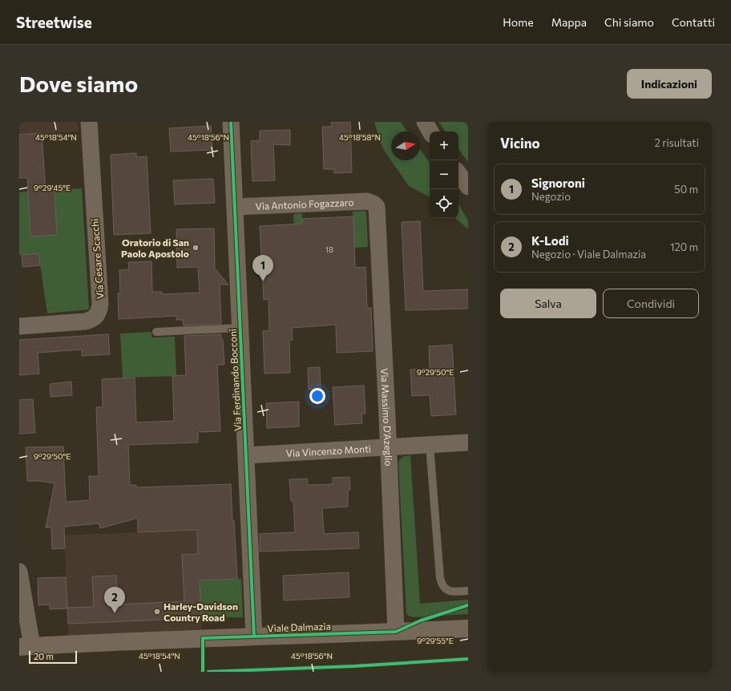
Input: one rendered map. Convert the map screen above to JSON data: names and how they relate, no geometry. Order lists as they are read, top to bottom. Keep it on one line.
{"streets":{"street":["Via Antonio Fogazzaro","Via Cesare Scacchi","Via Ferdinando Bocconi","Via Massimo D’Azeglio","Via Vincenzo Monti","Viale Dalmazia"]},"crossings":[["Via Antonio Fogazzaro","Via Ferdinando Bocconi"],["Via Antonio Fogazzaro","Via Massimo D’Azeglio"],["Via Ferdinando Bocconi","Via Vincenzo Monti"],["Via Ferdinando Bocconi","Viale Dalmazia"],["Via Massimo D’Azeglio","Via Vincenzo Monti"],["Via Massimo D’Azeglio","Viale Dalmazia"]],"places":["Oratorio di San Paolo Apostolo","Harley-Davidson Country Road"],"house_numbers":["18"],"scale_bar":"20 m","north":"right","page":{"header":"Streetwise","nav":["Home","Mappa","Chi siamo","Contatti"],"buttons":["Indicazioni",["Salva","Condividi"]],"title":"Dove siamo","heading":["Vicino","2 risultati"],"map_buttons":["+","−"],"list":[{"mark":"1","name":"Signoroni","note":"Negozio","value":"50 m"},{"mark":"2","name":"K-Lodi","note":"Negozio · Viale Dalmazia","value":"120 m"}],"pins":["1","2"],"scale":"20 m"},"coordinates":["45°18'54\"N","45°18'56\"N","45°18'58\"N","9°29'45\"E","9°29'50\"E","9°29'55\"E"]}
